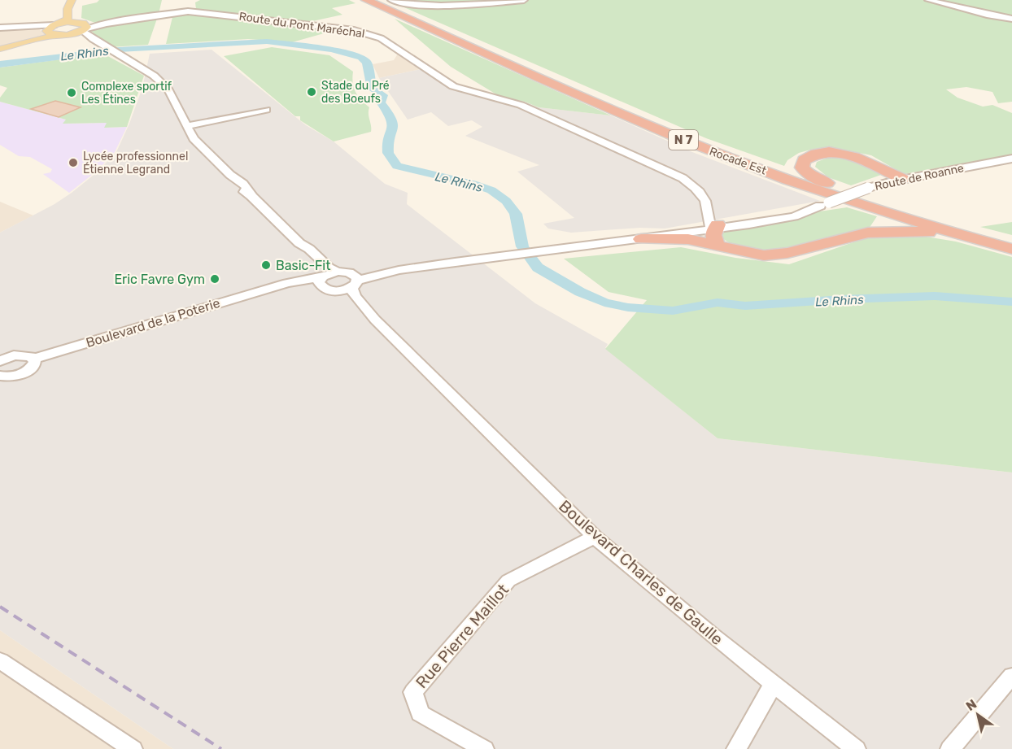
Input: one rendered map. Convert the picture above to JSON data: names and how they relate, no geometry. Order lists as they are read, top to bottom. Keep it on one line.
{"streets":{"highway":["N 7","Rocade Est"],"street":["Route du Pont Maréchal","Route de Roanne","Boulevard de la Poterie","Boulevard Charles de Gaulle","Rue Pierre Maillot"]},"crossings":[["Route du Pont Maréchal","Route de Roanne"],["Boulevard Charles de Gaulle","Rue Pierre Maillot"]],"water":["Le Rhins"],"places":["Stade du Pré des Boeufs","Complexe sportif Les Étines","Lycée professionnel Étienne Legrand","Basic-Fit","Eric Favre Gym"],"north":"top left"}
